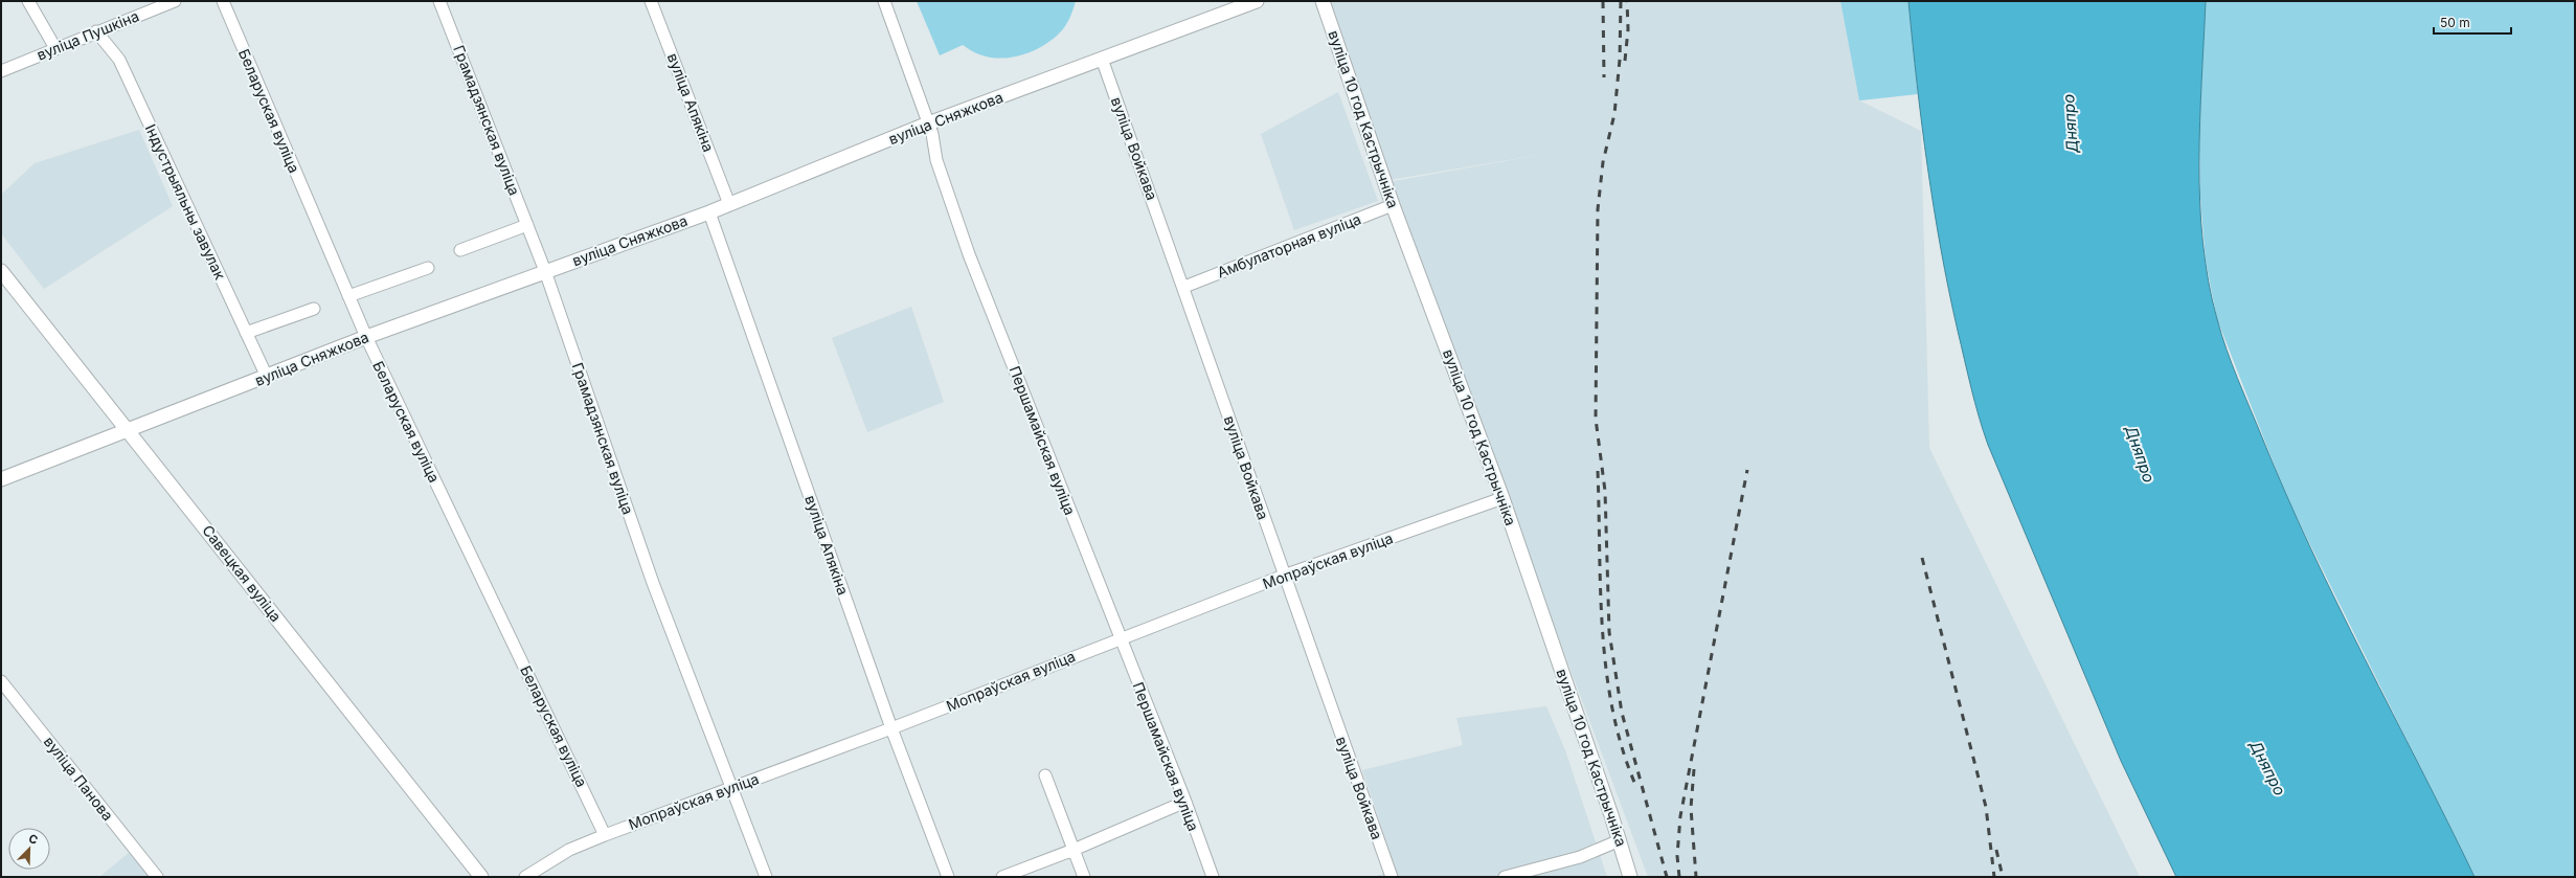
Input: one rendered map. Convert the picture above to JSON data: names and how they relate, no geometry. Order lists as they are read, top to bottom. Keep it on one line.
{"streets":{"street":["вуліца Пушкіна","вуліца Апякіна","Беларуская вуліца","вуліца Сняжкова","вуліца 10 год Кастрычніка","Грамадзянская вуліца","вуліца Войкава","Індустрыяльны завулак","Амбулаторная вуліца","Першамайская вуліца","Мопраўская вуліца","Савецкая вуліца","вуліца Панова"]},"crossings":[["вуліца Пушкіна","Індустрыяльны завулак"],["вуліца Апякіна","вуліца Сняжкова"],["вуліца Апякіна","Мопраўская вуліца"],["Беларуская вуліца","вуліца Сняжкова"],["Беларуская вуліца","Мопраўская вуліца"],["вуліца Сняжкова","Грамадзянская вуліца"],["вуліца Сняжкова","вуліца Войкава"],["вуліца Сняжкова","Індустрыяльны завулак"],["вуліца Сняжкова","Першамайская вуліца"],["вуліца Сняжкова","Савецкая вуліца"],["вуліца 10 год Кастрычніка","Амбулаторная вуліца"],["вуліца 10 год Кастрычніка","Мопраўская вуліца"],["Грамадзянская вуліца","Мопраўская вуліца"],["вуліца Войкава","Амбулаторная вуліца"],["вуліца Войкава","Мопраўская вуліца"],["Першамайская вуліца","Мопраўская вуліца"]],"water":["Дняпро"],"scale_bar":"50 m","north":"top right"}
